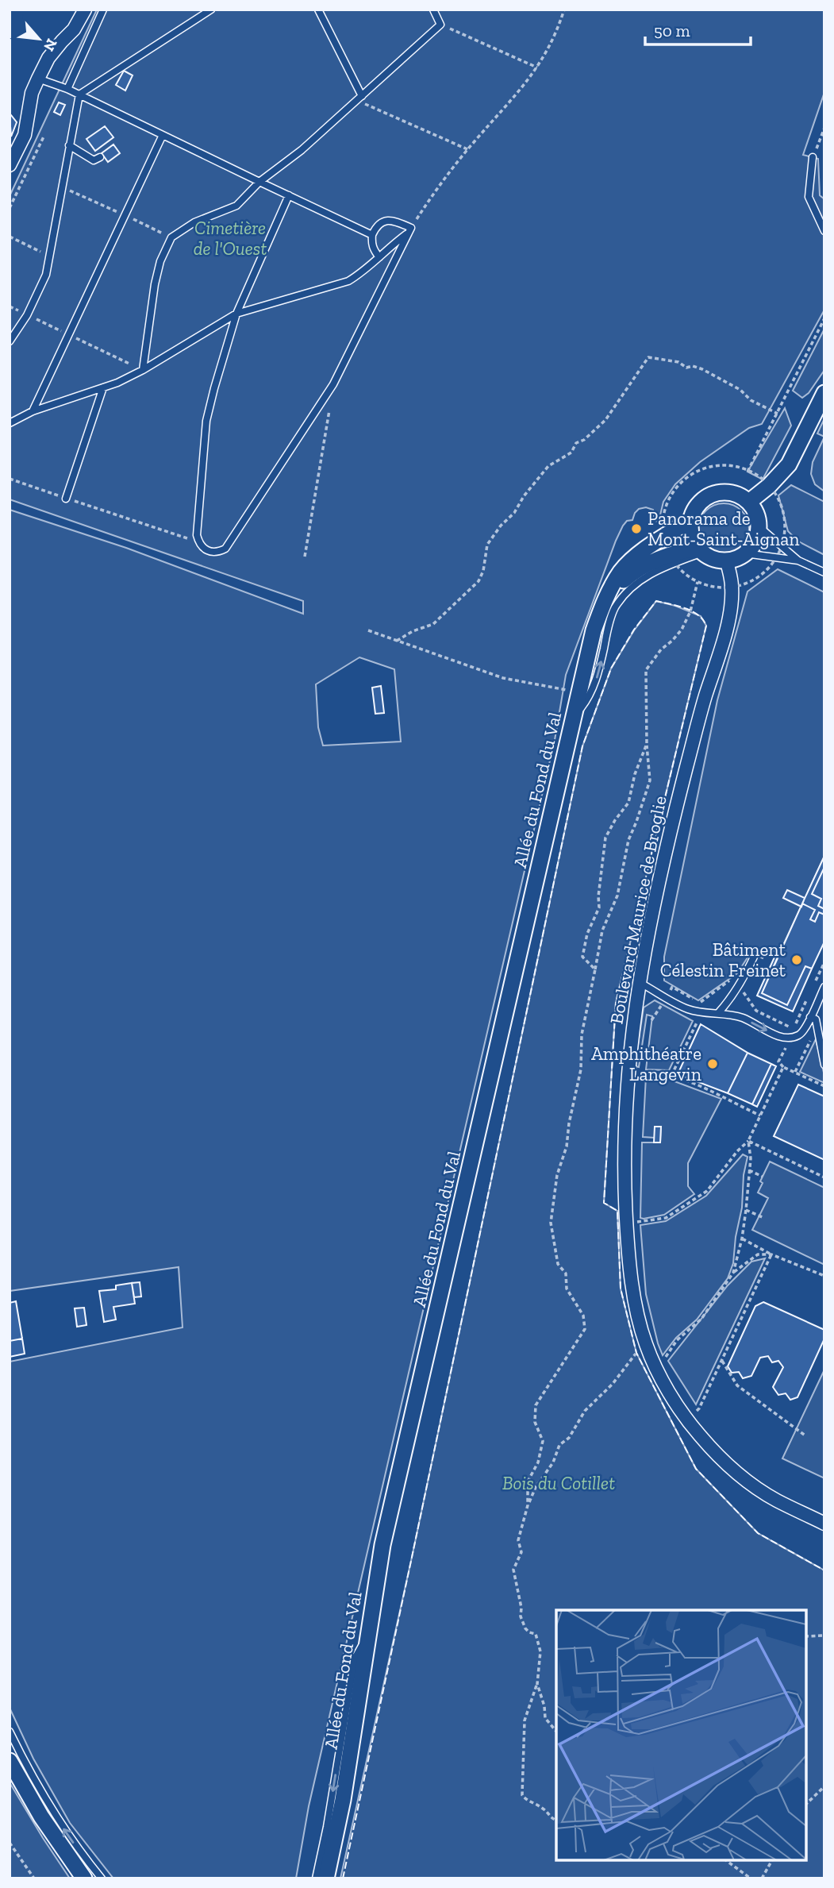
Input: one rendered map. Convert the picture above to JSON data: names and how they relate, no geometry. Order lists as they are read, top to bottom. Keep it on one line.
{"streets":{"street":["Allée du Fond du Val","Boulevard Maurice de Broglie"]},"crossings":[["Allée du Fond du Val","Boulevard Maurice de Broglie"]],"parks":["Cimetière de l'Ouest","Bois du Cotillet"],"places":["Panorama de Mont-Saint-Aignan","Bâtiment Célestin Freinet","Amphithéatre Langevin"],"scale_bar":"50 m","north":"bottom right"}
